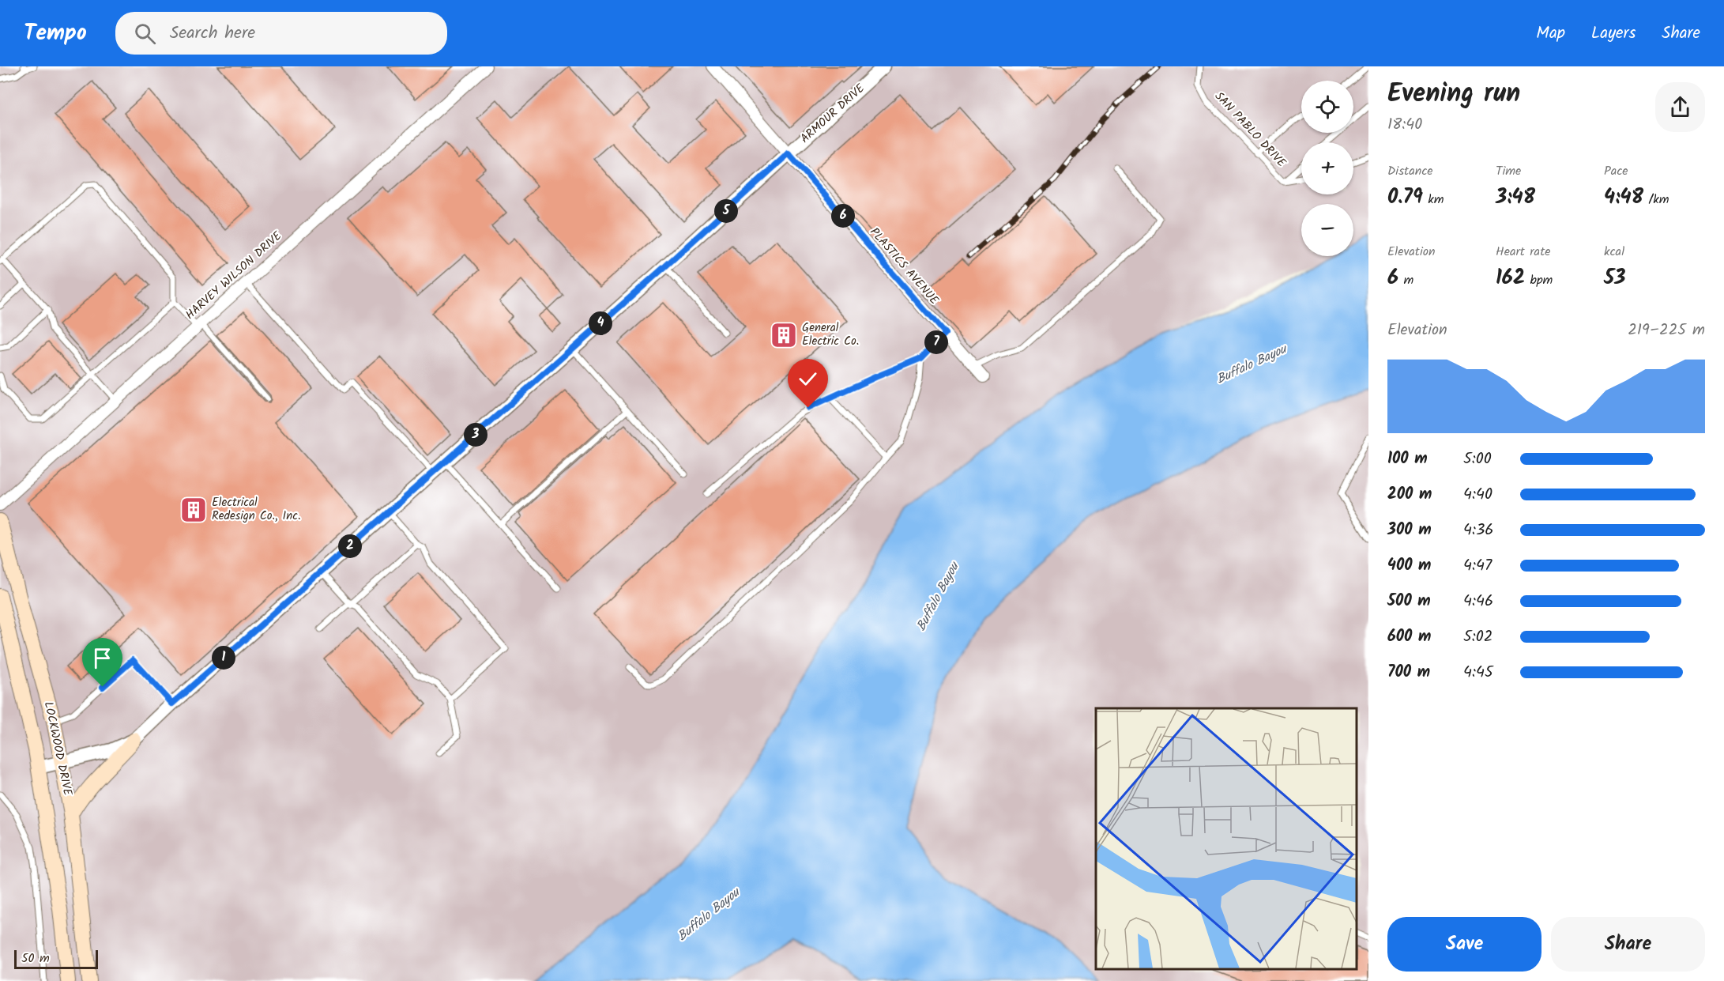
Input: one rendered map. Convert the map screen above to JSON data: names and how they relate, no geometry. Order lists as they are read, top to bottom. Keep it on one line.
{"streets":{"main road":["LOCKWOOD DRIVE"],"street":["ARMOUR DRIVE","PLASTICS AVENUE","HARVEY WILSON DRIVE"],"lane":["SAN PABLO DRIVE"]},"crossings":[["ARMOUR DRIVE","PLASTICS AVENUE"],["ARMOUR DRIVE","LOCKWOOD DRIVE"]],"water":["Buffalo Bayou"],"places":{"building":["General Electric Co.","Electrical Redesign Co., Inc."]},"scale_bar":"50 m","page":{"header":"Tempo","search":"Search here","nav":["Map","Layers","Share"],"heading":["Evening run","18:40"],"map_buttons":["+","−"],"stats":[["Distance","0.79 km"],["Time","3:48"],["Pace","4:48 /km"],["Elevation","6 m"],["Heart rate","162 bpm"],["kcal","53"]],"pins":["5","6","4","7","3","2","1"],"chart":["Elevation","219–225 m"],"list":[{"name":"100 m","note":"5:00"},{"name":"200 m","note":"4:40"},{"name":"300 m","note":"4:36"},{"name":"400 m","note":"4:47"},{"name":"500 m","note":"4:46"},{"name":"600 m","note":"5:02"},{"name":"700 m","note":"4:45"}],"buttons":["Save","Share"],"scale":"50 m"}}
